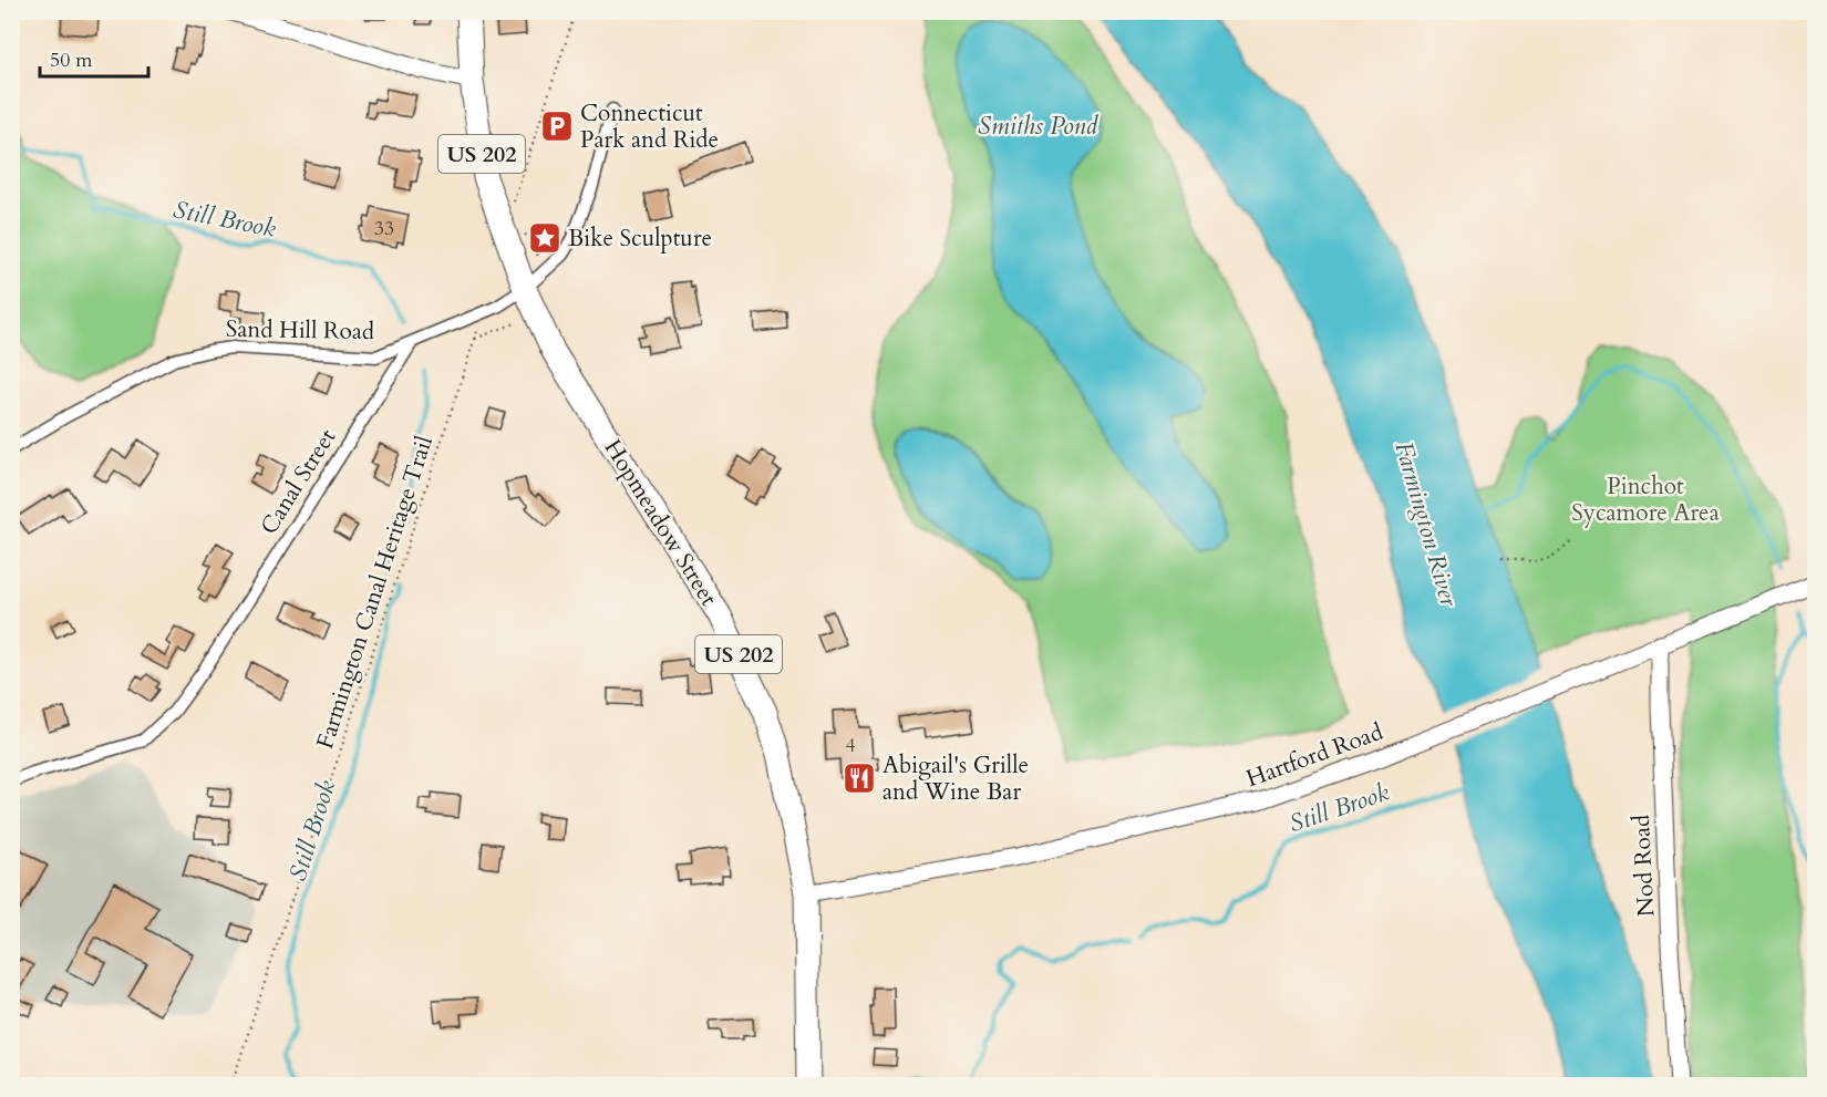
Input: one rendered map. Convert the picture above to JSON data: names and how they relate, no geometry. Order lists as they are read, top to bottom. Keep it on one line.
{"streets":{"highway":["US 202","Hopmeadow Street"],"main road":["Hartford Road","Nod Road"],"street":["Sand Hill Road","Canal Street"],"path":["Farmington Canal Heritage Trail"]},"crossings":[["Sand Hill Road","Canal Street"],["Hopmeadow Street","Hartford Road"],["Hartford Road","Nod Road"]],"water":["Smiths Pond","Still Brook","Farmington River"],"parks":["Pinchot Sycamore Area"],"places":{"parking":["Connecticut Park and Ride"],"place":["Bike Sculpture"],"restaurant":["Abigail's Grille and Wine Bar"]},"house_numbers":["33","4"],"scale_bar":"50 m"}
